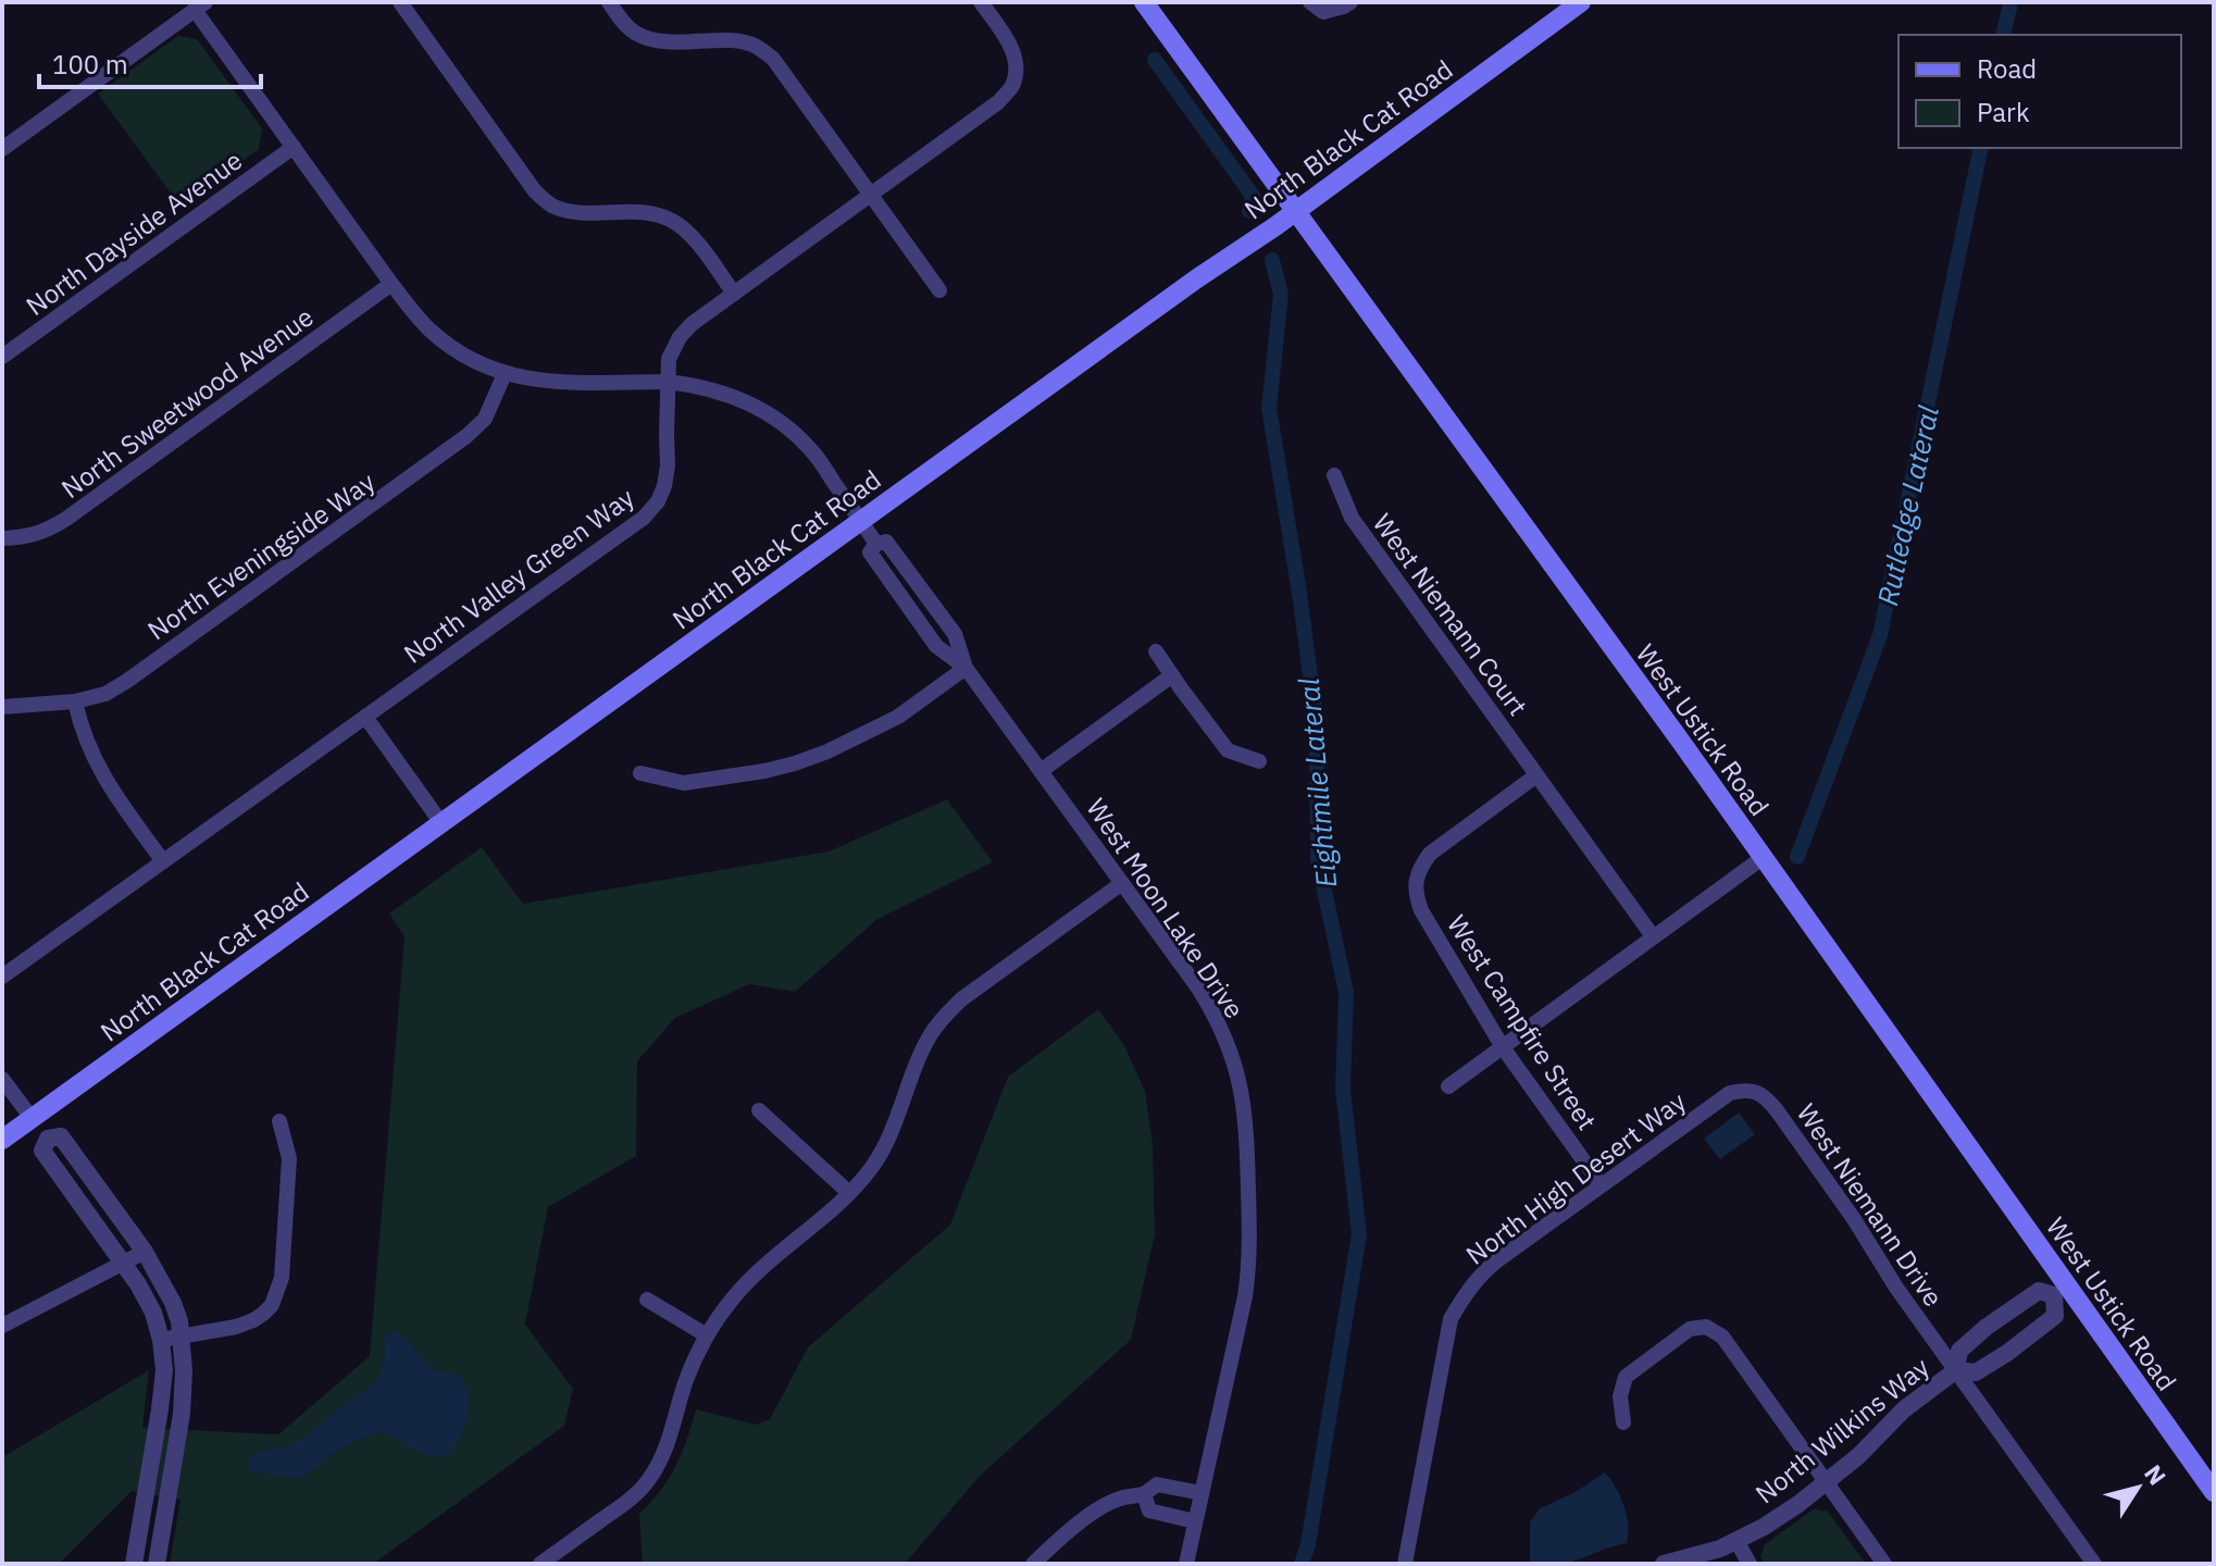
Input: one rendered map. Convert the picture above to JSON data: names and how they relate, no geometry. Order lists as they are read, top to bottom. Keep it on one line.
{"streets":{"main road":["North Black Cat Road","West Ustick Road"],"street":["North Dayside Avenue","North Sweetwood Avenue","North Eveningside Way","North Valley Green Way","West Niemann Court","West Moon Lake Drive","West Campfire Street","North High Desert Way","West Niemann Drive","North Wilkins Way"]},"crossings":[["North Black Cat Road","West Ustick Road"],["North Black Cat Road","West Moon Lake Drive"],["West Niemann Court","West Campfire Street"],["West Ustick Road","North Wilkins Way"],["West Campfire Street","North High Desert Way"],["North High Desert Way","West Niemann Drive"],["West Niemann Drive","North Wilkins Way"]],"water":["Rutledge Lateral","Eightmile Lateral"],"legend":["Road","Park"],"scale_bar":"100 m","north":"top right"}
